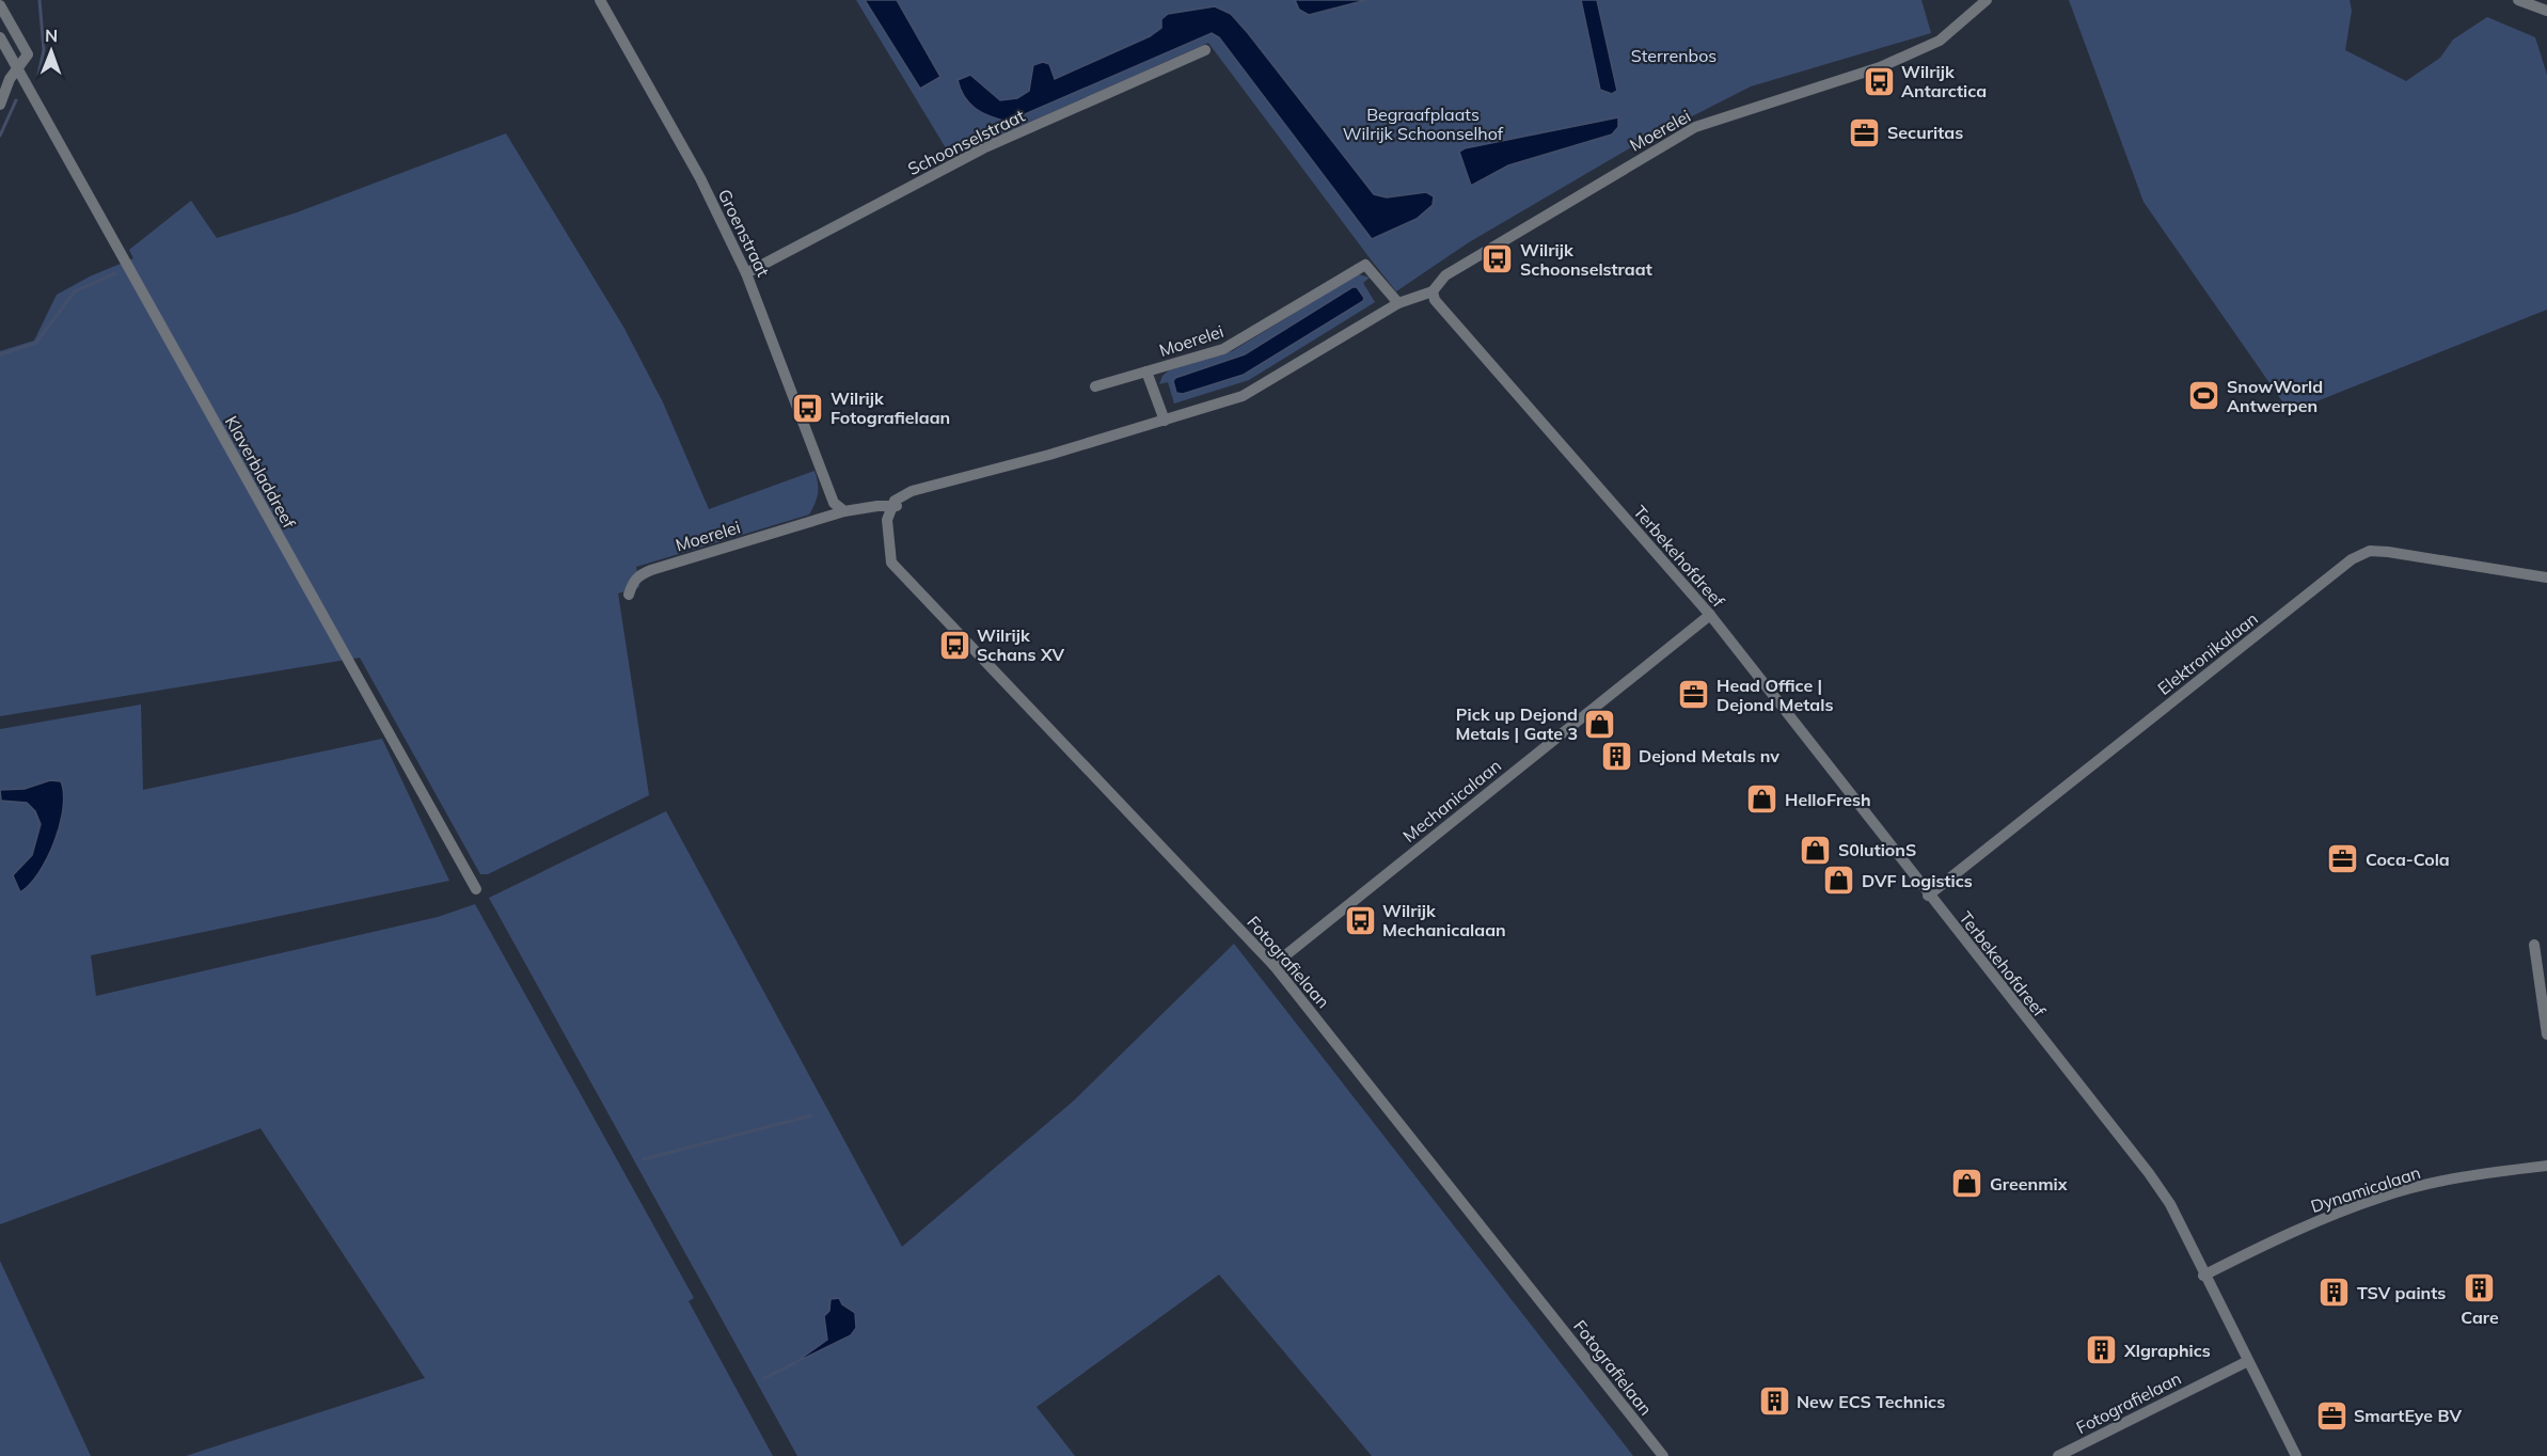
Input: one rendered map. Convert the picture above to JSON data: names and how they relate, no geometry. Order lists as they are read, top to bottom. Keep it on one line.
{"streets":{"street":["Moerelei","Schoonselstraat","Groenstraat","Klaverbladdreef","Terbekehofdreef","Elektronikalaan","Mechanicalaan","Fotografielaan","Dynamicalaan"]},"crossings":[["Moerelei","Groenstraat"],["Moerelei","Terbekehofdreef"],["Moerelei","Fotografielaan"],["Schoonselstraat","Groenstraat"],["Terbekehofdreef","Elektronikalaan"],["Terbekehofdreef","Mechanicalaan"],["Terbekehofdreef","Fotografielaan"],["Terbekehofdreef","Dynamicalaan"],["Mechanicalaan","Fotografielaan"]],"parks":["Sterrenbos","Begraafplaats Wilrijk Schoonselhof"],"places":{"bus stop":["Wilrijk Antarctica","Wilrijk Schoonselstraat","Wilrijk Fotografielaan","Wilrijk Schans XV","Wilrijk Mechanicalaan"],"office":["Securitas","Head Office | Dejond Metals","Coca-Cola","SmartEye BV"],"sports":["SnowWorld Antwerpen"],"shop":["Pick up Dejond Metals | Gate 3","HelloFresh","S0lutionS","DVF Logistics","Greenmix"],"building":["Dejond Metals nv","Care","TSV paints","Xlgraphics","New ECS Technics"]},"north":"top"}
